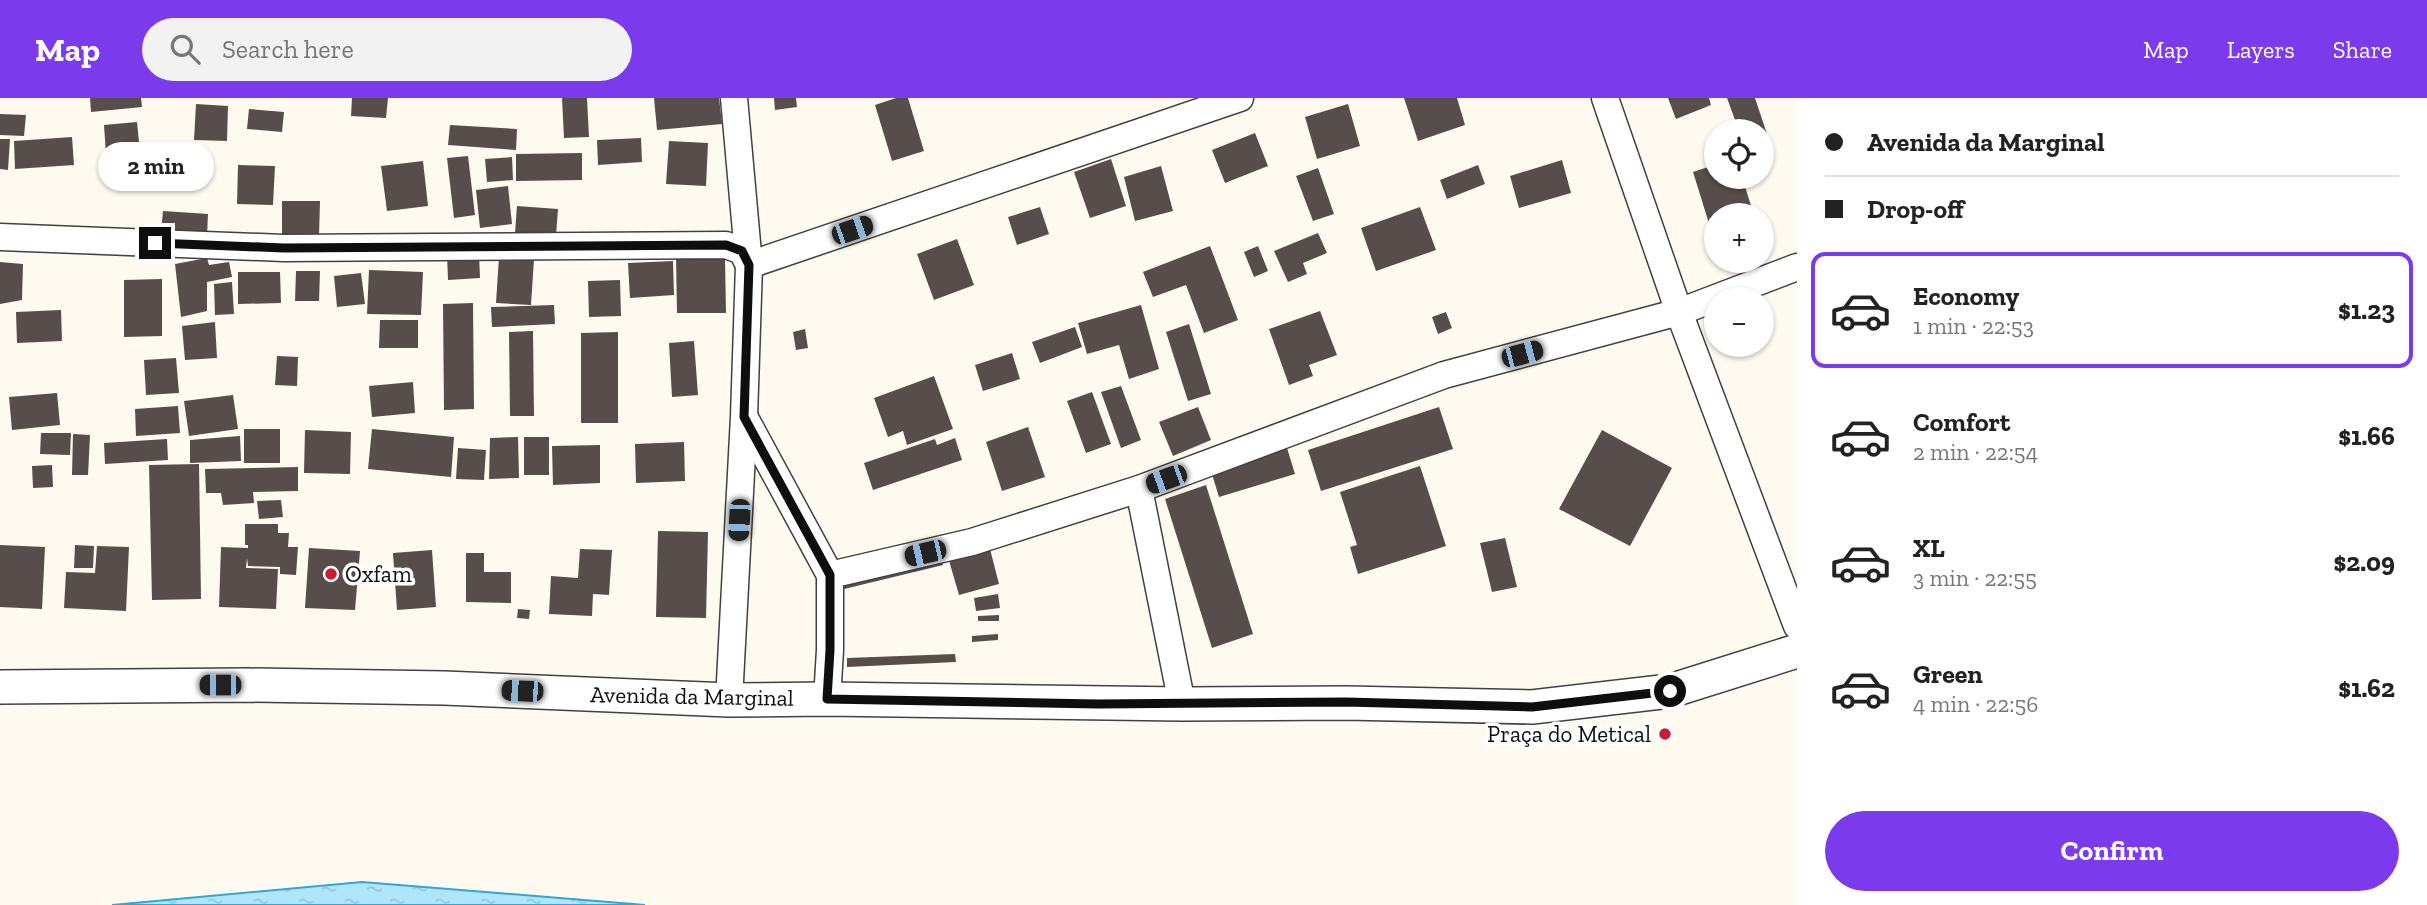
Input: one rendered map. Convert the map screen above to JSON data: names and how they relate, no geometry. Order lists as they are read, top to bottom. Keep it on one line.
{"streets":{"street":["Avenida da Marginal"]},"places":["Oxfam","Praça do Metical"],"page":{"header":"Map","search":"Search here","nav":["Map","Layers","Share"],"banner":["Avenida da Marginal","Drop-off"],"map_buttons":["+","−"],"bubble":"2 min","list":[{"name":"Economy","note":"1 min · 22:53","value":"$1.23"},{"name":"Comfort","note":"2 min · 22:54","value":"$1.66"},{"name":"XL","note":"3 min · 22:55","value":"$2.09"},{"name":"Green","note":"4 min · 22:56","value":"$1.62"}],"buttons":"Confirm"}}
